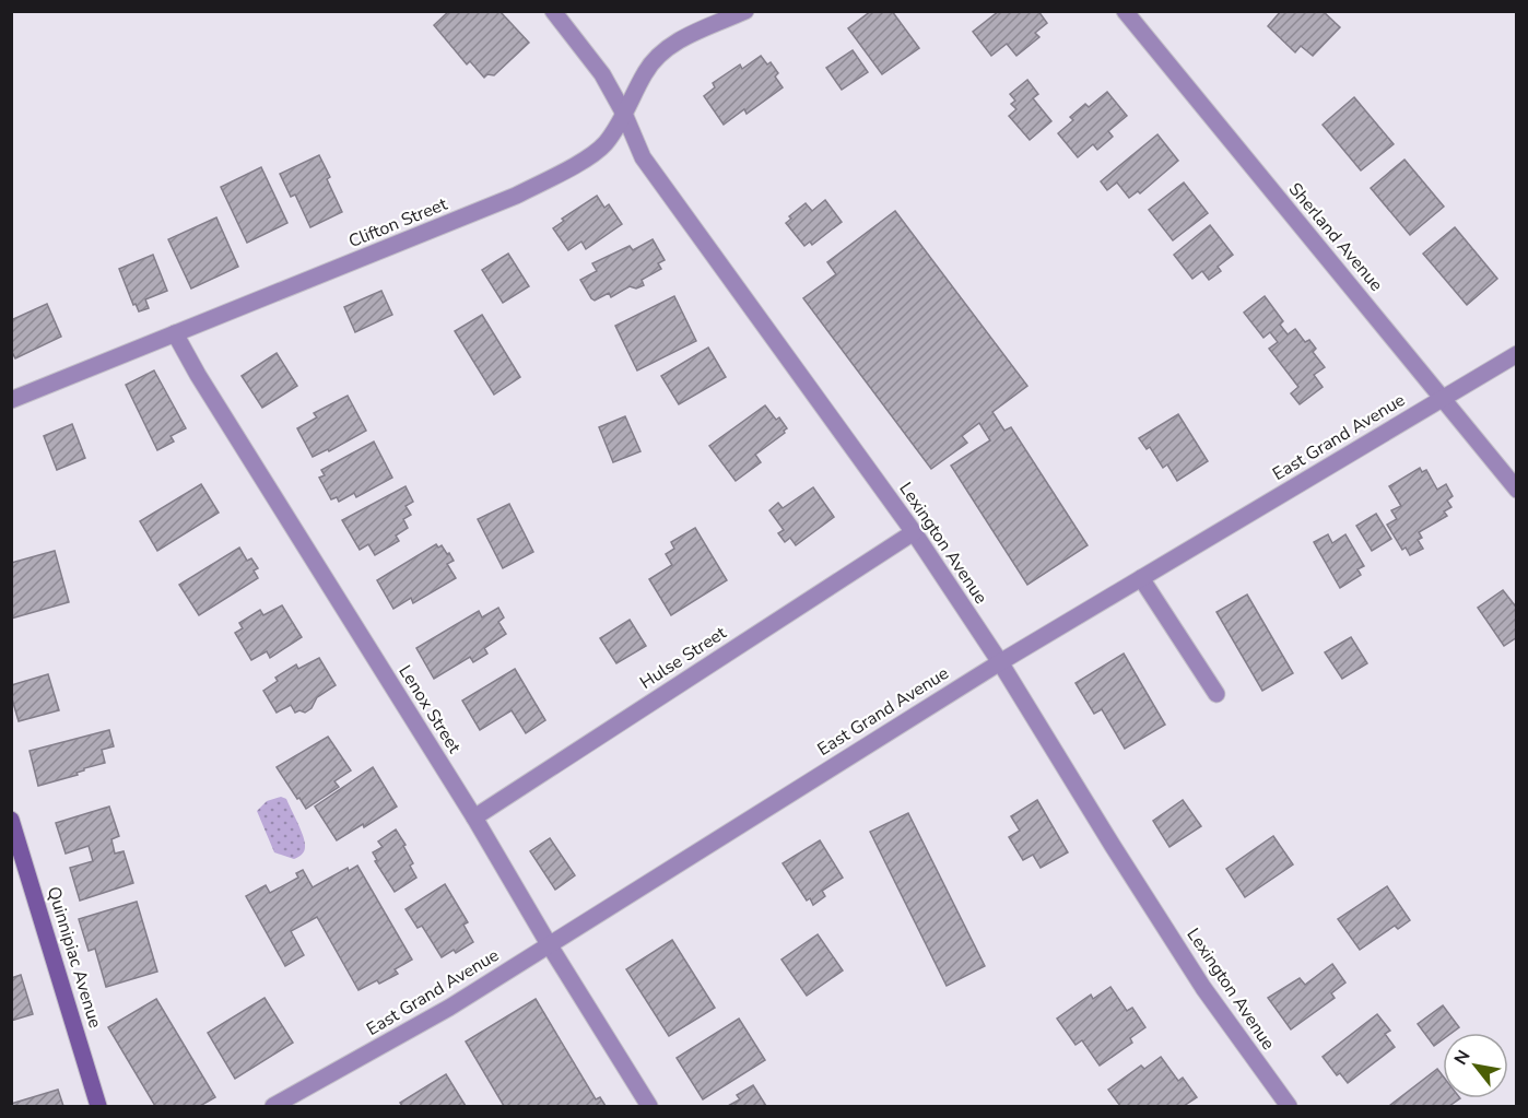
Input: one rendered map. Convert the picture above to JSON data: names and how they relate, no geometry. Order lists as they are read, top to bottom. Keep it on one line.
{"streets":{"main road":["Quinnipiac Avenue"],"street":["Clifton Street","Sherland Avenue","East Grand Avenue","Lexington Avenue","Hulse Street","Lenox Street"]},"crossings":[["Clifton Street","Lexington Avenue"],["Clifton Street","Lenox Street"],["Sherland Avenue","East Grand Avenue"],["East Grand Avenue","Lexington Avenue"],["East Grand Avenue","Lenox Street"],["Lexington Avenue","Hulse Street"],["Hulse Street","Lenox Street"]],"north":"top left"}
